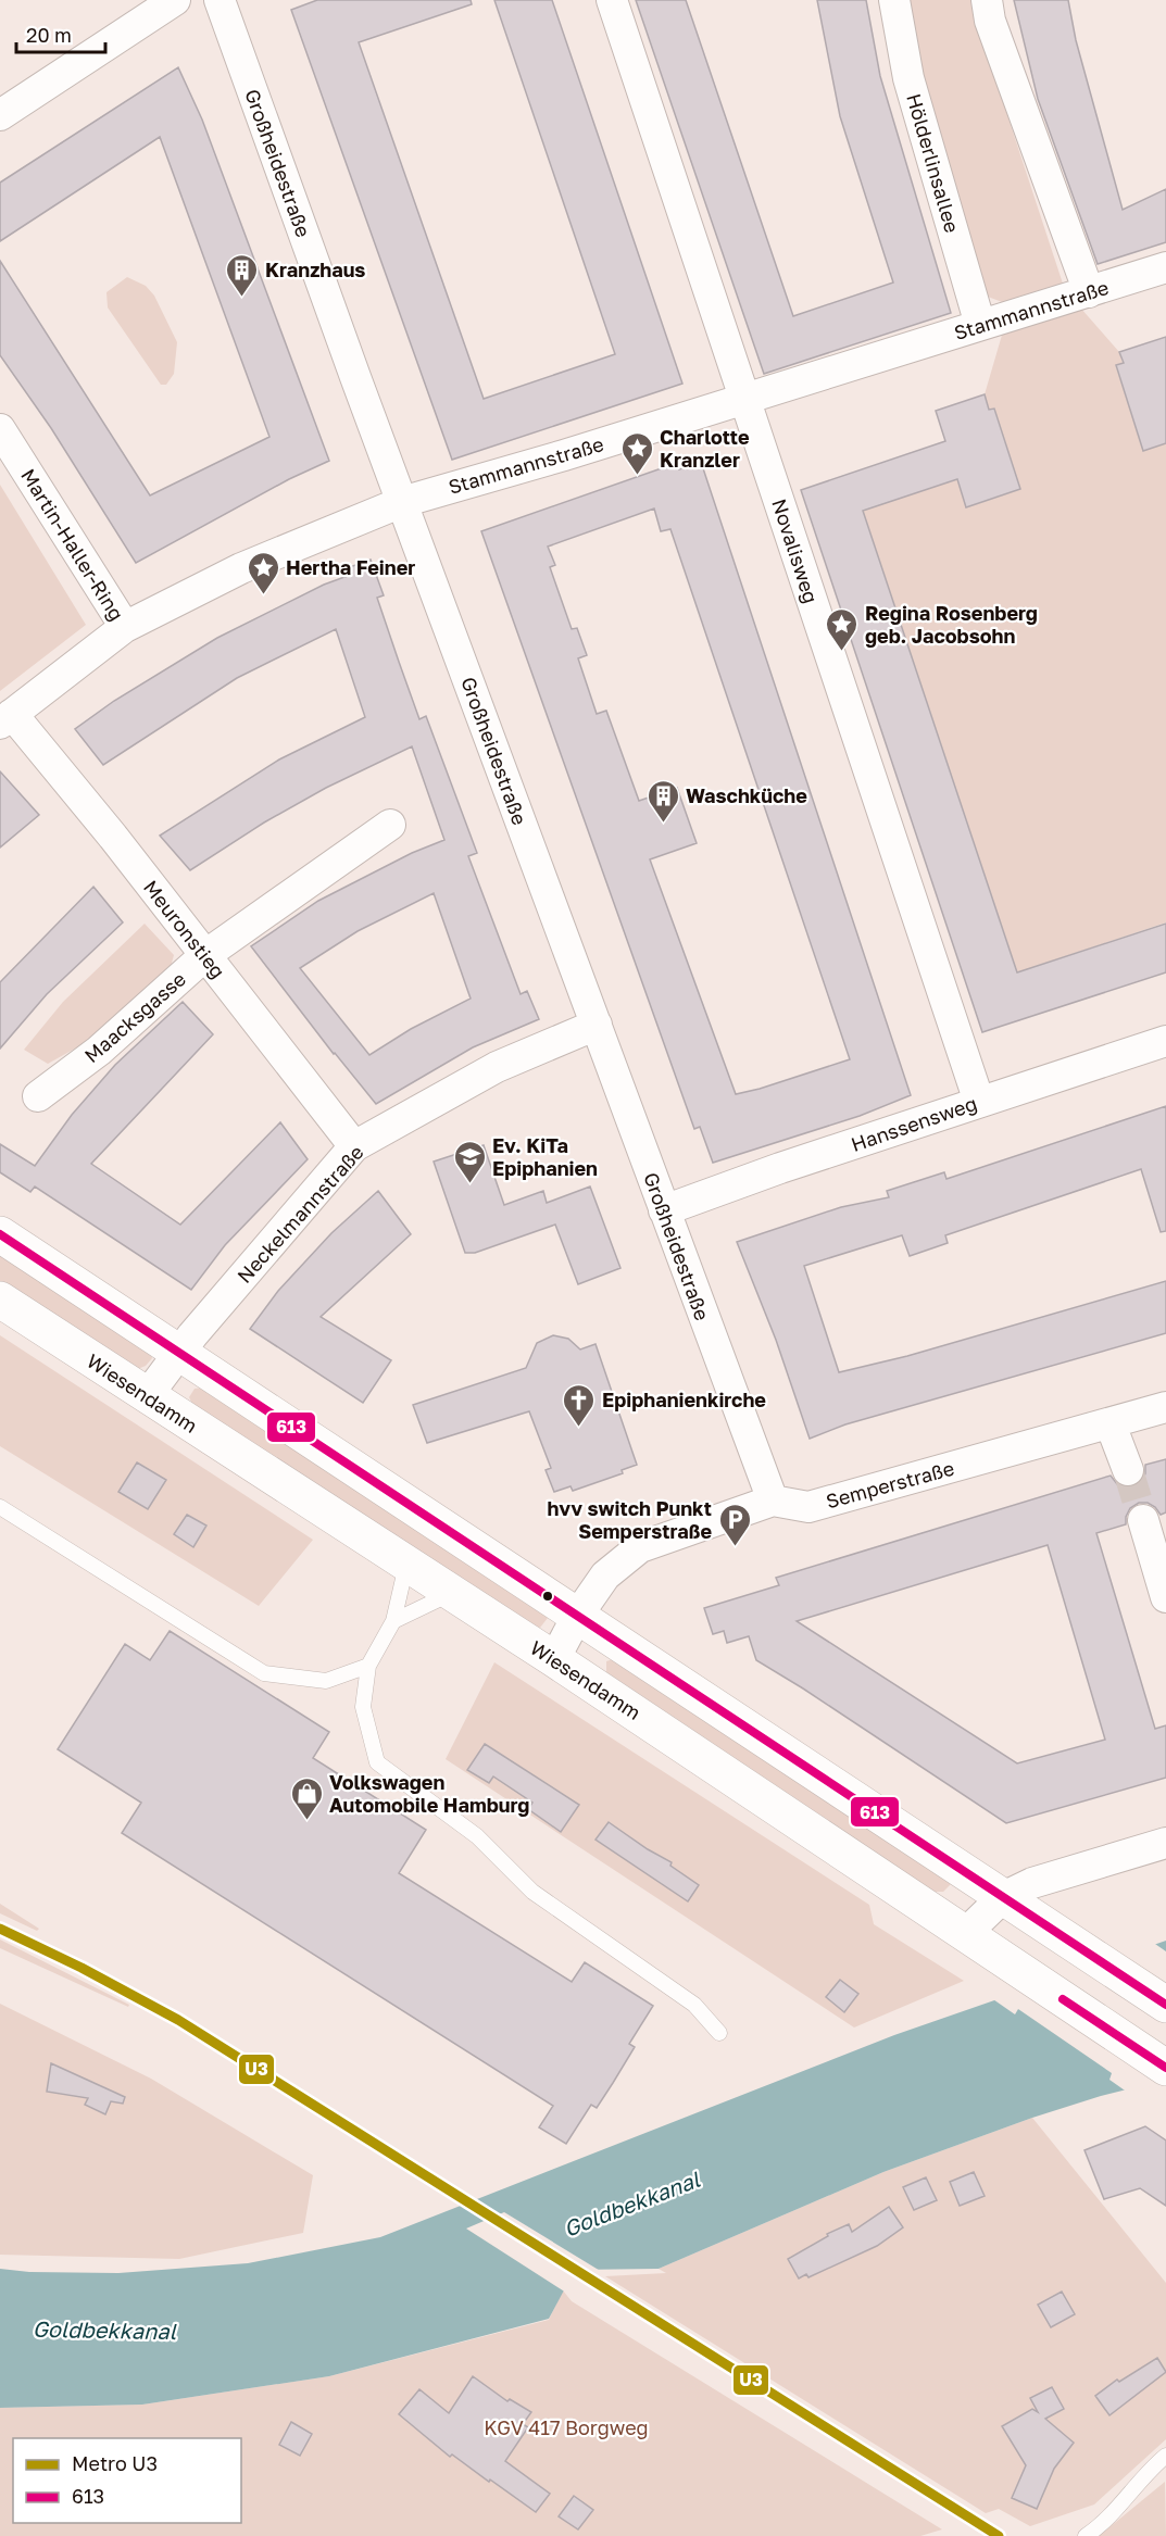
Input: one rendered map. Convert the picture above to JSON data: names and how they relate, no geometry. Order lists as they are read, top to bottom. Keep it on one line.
{"streets":{"street":["Großheidestraße","Hölderlinsallee","Stammannstraße","Martin-Haller-Ring","Novalisweg","Meuronstieg","Maacksgasse","Hanssensweg","Neckelmannstraße","Wiesendamm","Semperstraße"]},"crossings":[["Großheidestraße","Stammannstraße"],["Großheidestraße","Hanssensweg"],["Großheidestraße","Neckelmannstraße"],["Großheidestraße","Semperstraße"],["Hölderlinsallee","Stammannstraße"],["Stammannstraße","Martin-Haller-Ring"],["Stammannstraße","Novalisweg"],["Stammannstraße","Meuronstieg"],["Novalisweg","Hanssensweg"],["Meuronstieg","Maacksgasse"],["Meuronstieg","Neckelmannstraße"],["Neckelmannstraße","Wiesendamm"],["Wiesendamm","Semperstraße"]],"water":["Goldbekkanal"],"parks":["KGV 417 Borgweg"],"places":{"building":["Kranzhaus","Waschküche"],"place":["Charlotte Kranzler","Hertha Feiner","Regina Rosenberg geb. Jacobsohn"],"school or university":["Ev. KiTa Epiphanien"],"church":["Epiphanienkirche"],"parking":["hvv switch Punkt Semperstraße"],"shop":["Volkswagen Automobile Hamburg"]},"lines":["transit line 613","metro line U3"],"legend":["Metro U3","613"],"scale_bar":"20 m"}
